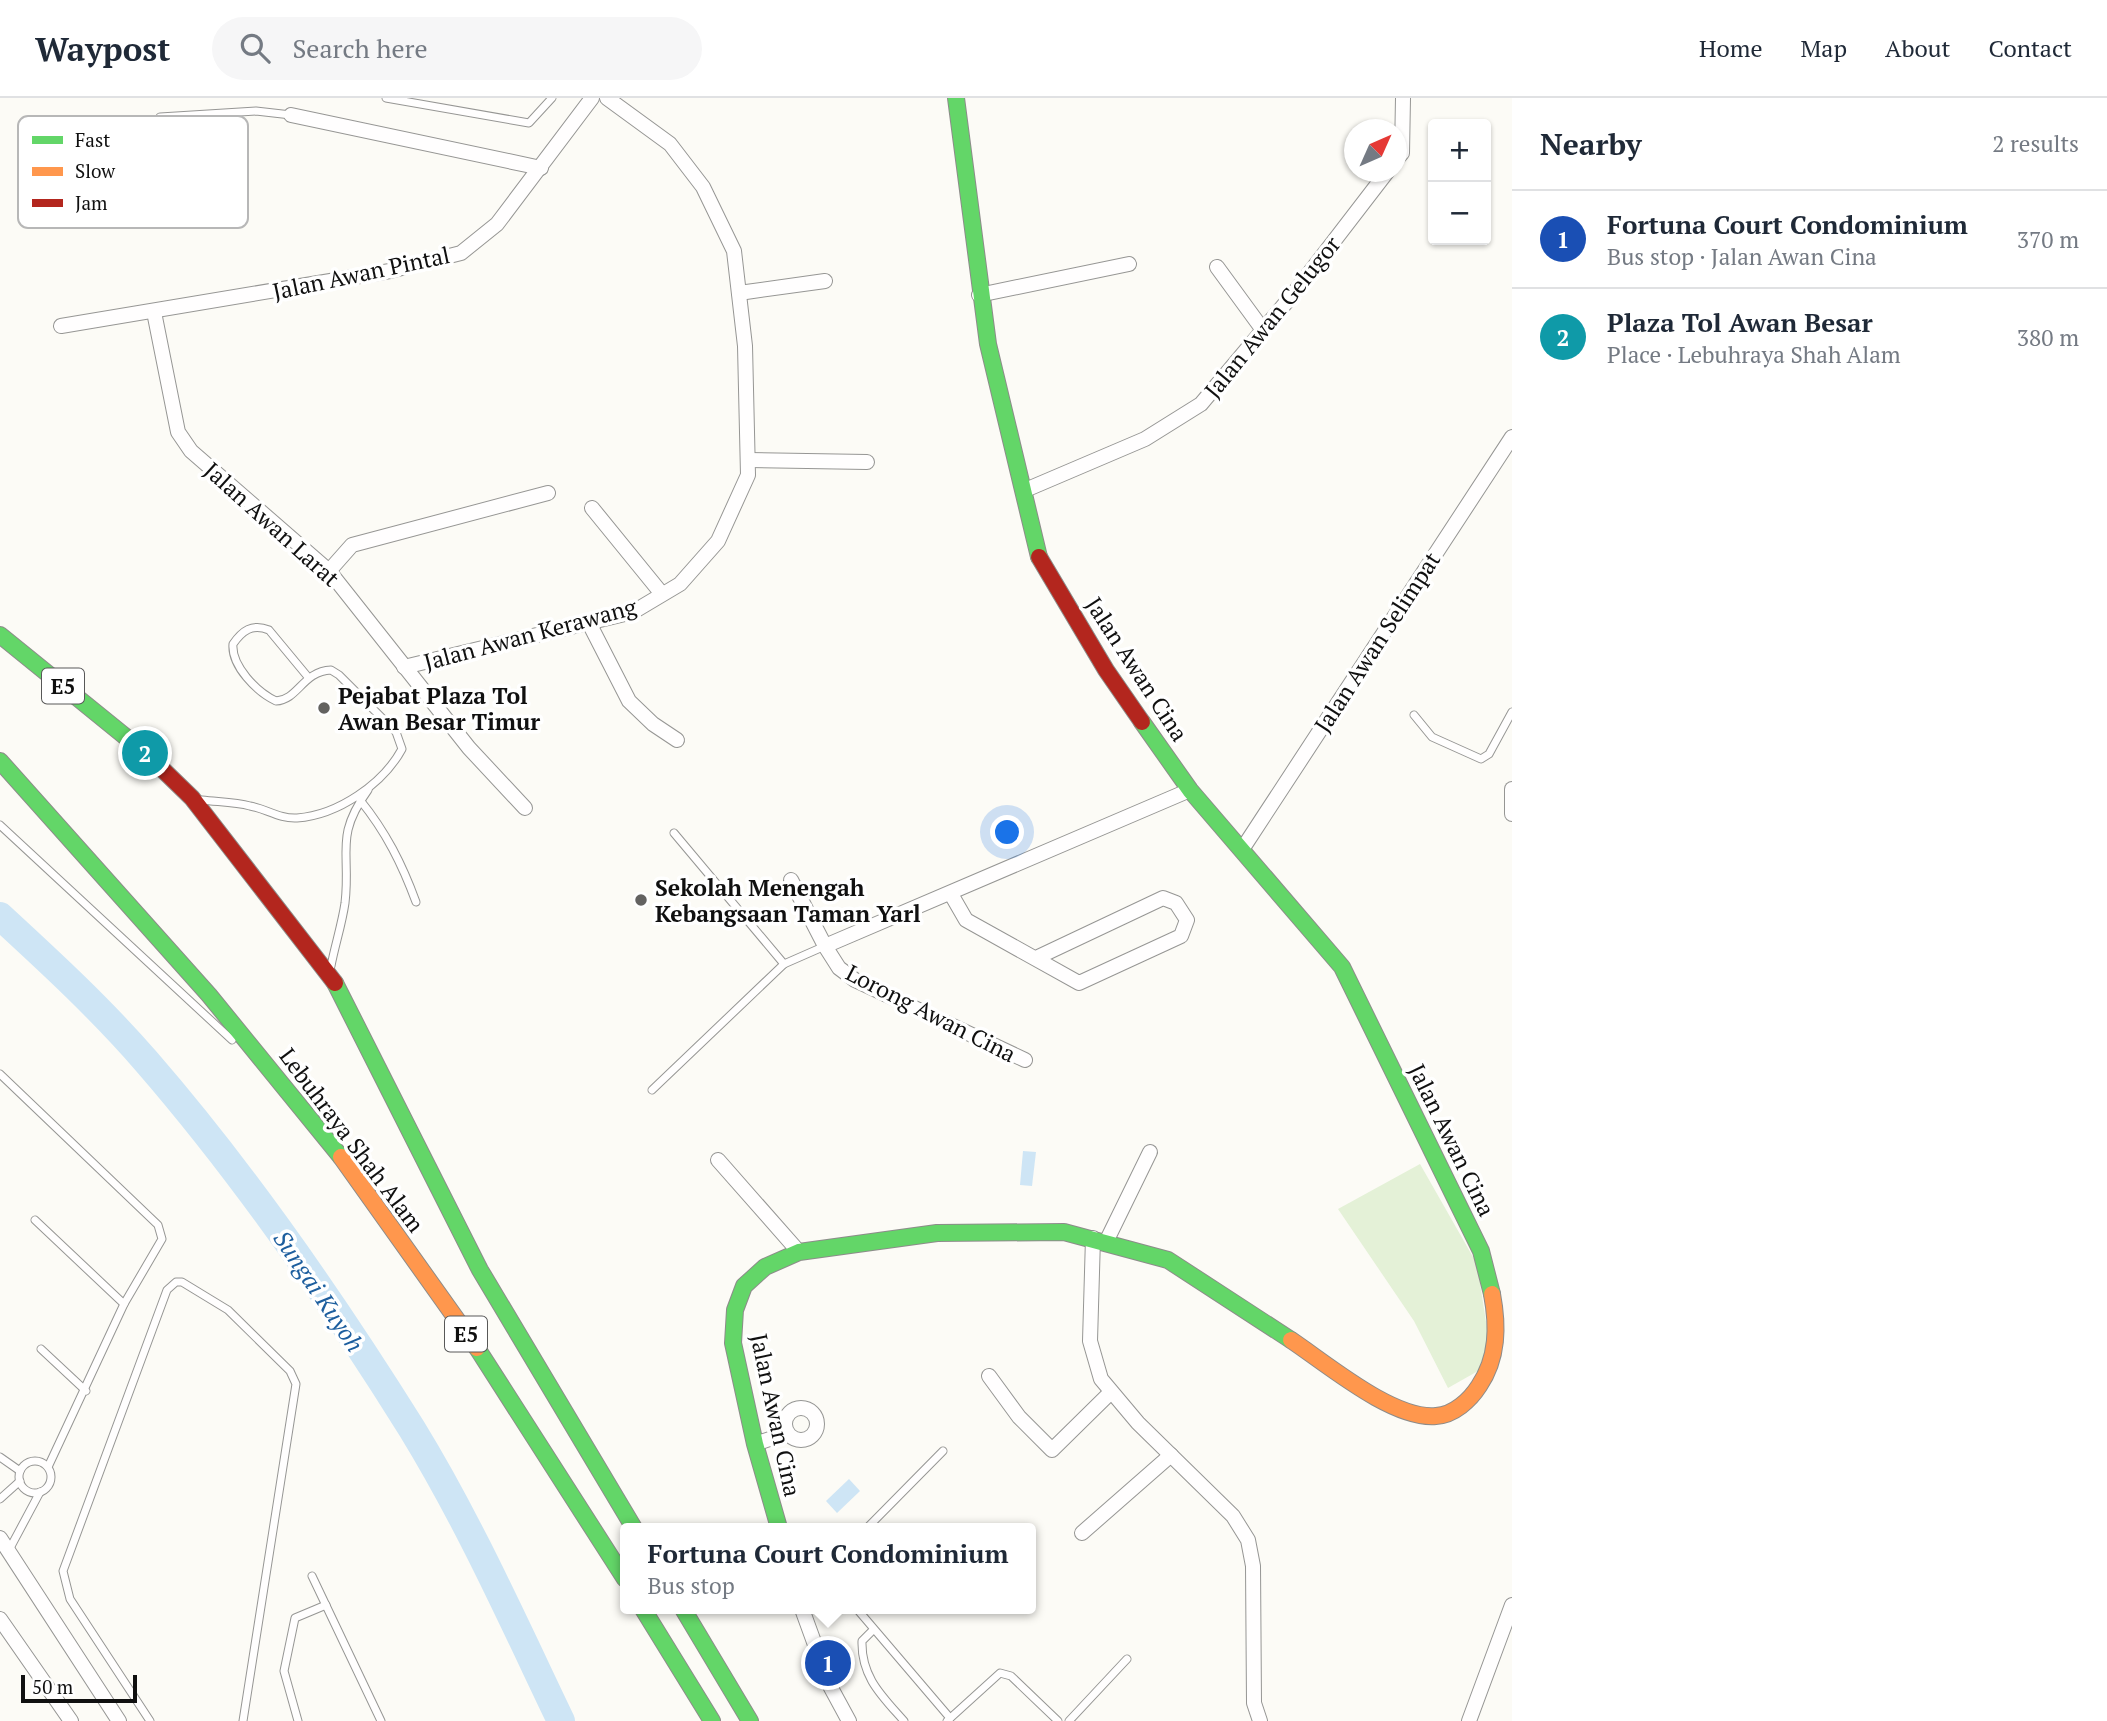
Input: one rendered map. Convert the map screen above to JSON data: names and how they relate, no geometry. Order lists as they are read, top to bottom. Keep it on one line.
{"streets":{"main road":["Jalan Awan Cina","E5","Lebuhraya Shah Alam"],"street":["Jalan Awan Pintal","Jalan Awan Gelugor","Jalan Awan Larat","Jalan Awan Kerawang","Jalan Awan Selimpat","Lorong Awan Cina"]},"crossings":[["Jalan Awan Pintal","Jalan Awan Larat"],["Jalan Awan Gelugor","Jalan Awan Cina"],["Jalan Awan Larat","Jalan Awan Kerawang"],["Jalan Awan Selimpat","Jalan Awan Cina"],["Jalan Awan Cina","Lorong Awan Cina"]],"water":["Sungai Kuyoh"],"places":["Pejabat Plaza Tol Awan Besar Timur","Sekolah Menengah Kebangsaan Taman Yarl"],"legend":["Fast","Slow","Jam"],"scale_bar":"50 m","north":"top right","page":{"header":"Waypost","search":"Search here","nav":["Home","Map","About","Contact"],"heading":["Nearby","2 results"],"map_buttons":["+","−"],"list":[{"mark":"1","name":"Fortuna Court Condominium","note":"Bus stop · Jalan Awan Cina","value":"370 m"},{"mark":"2","name":"Plaza Tol Awan Besar","note":"Place · Lebuhraya Shah Alam","value":"380 m"}],"pins":["2","1"],"popup":["Fortuna Court Condominium","Bus stop"],"scale":"50 m"}}
